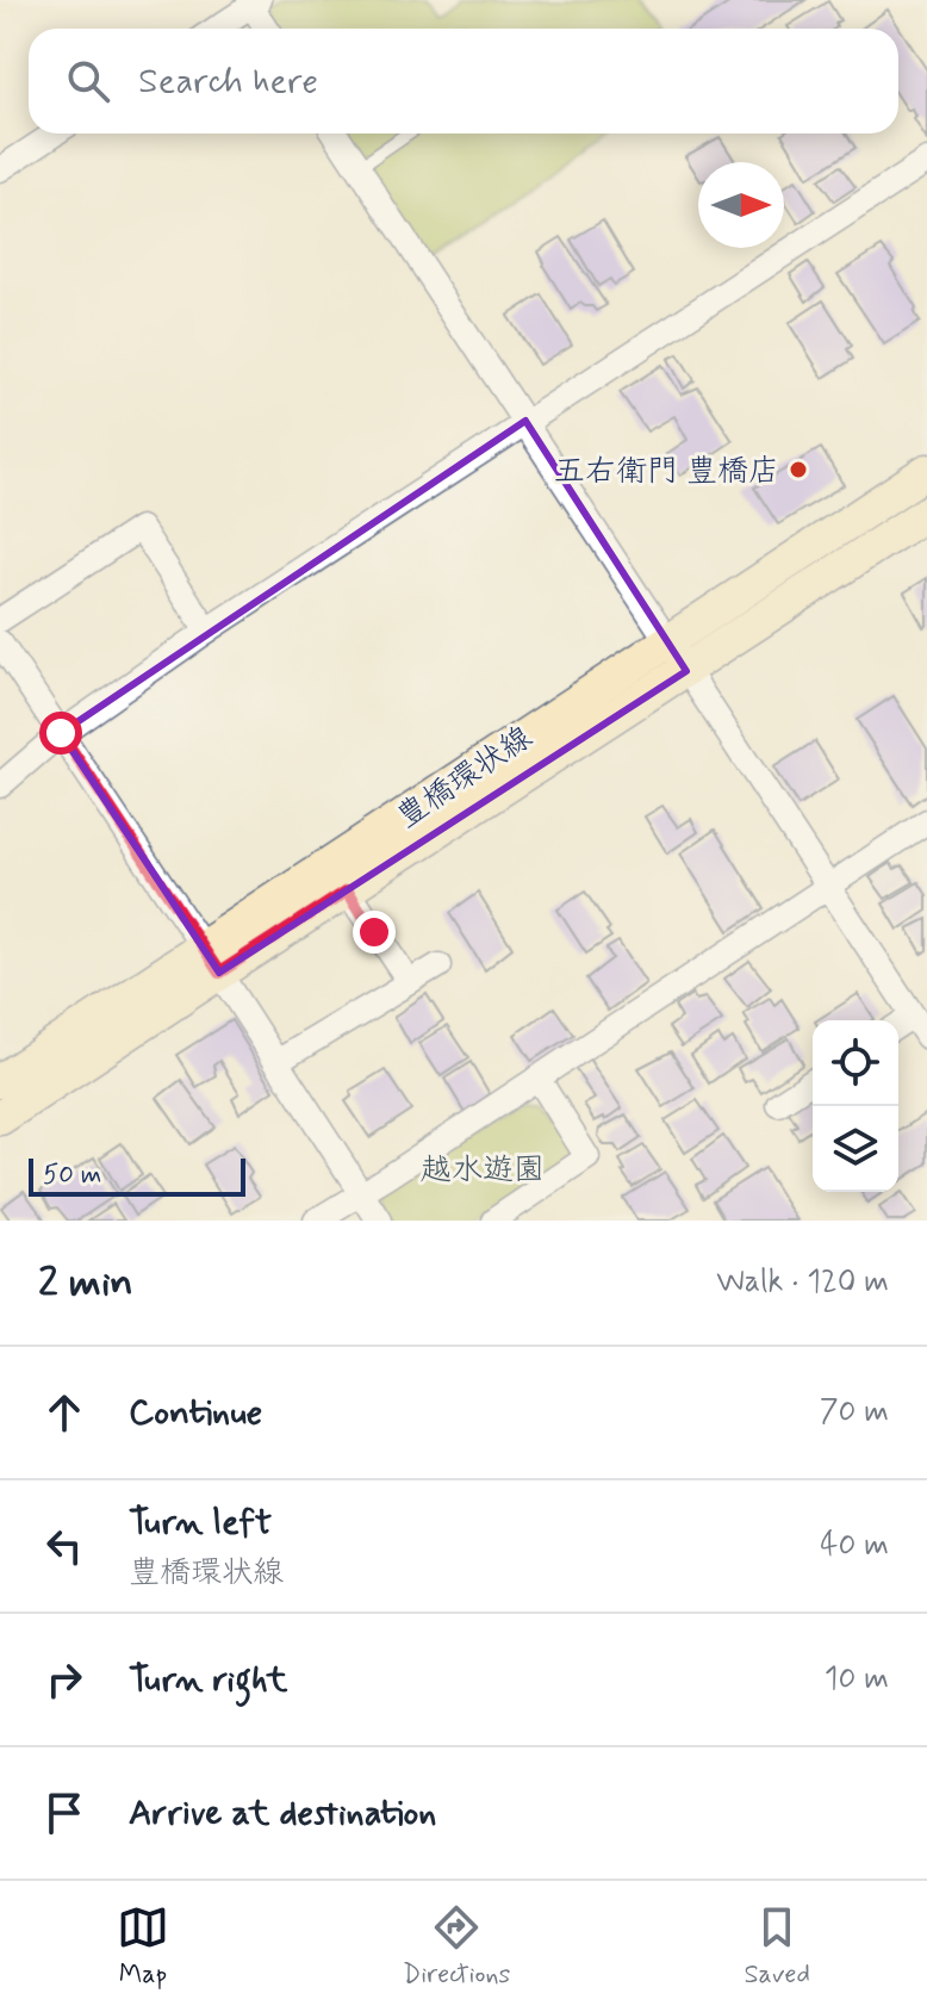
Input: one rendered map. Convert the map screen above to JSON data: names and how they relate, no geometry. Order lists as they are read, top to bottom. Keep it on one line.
{"streets":{"main road":["豊橋環状線"]},"parks":["越水遊園"],"places":["五右衛門 豊橋店"],"scale_bar":"50 m","north":"right","page":{"search":"Search here","scale":"50 m","heading":["2 min","Walk · 120 m"],"list":[["Continue","70 m"],["Turn left","豊橋環状線","40 m"],["Turn right","10 m"],"Arrive at destination"],"nav":["Map","Directions","Saved"]}}
